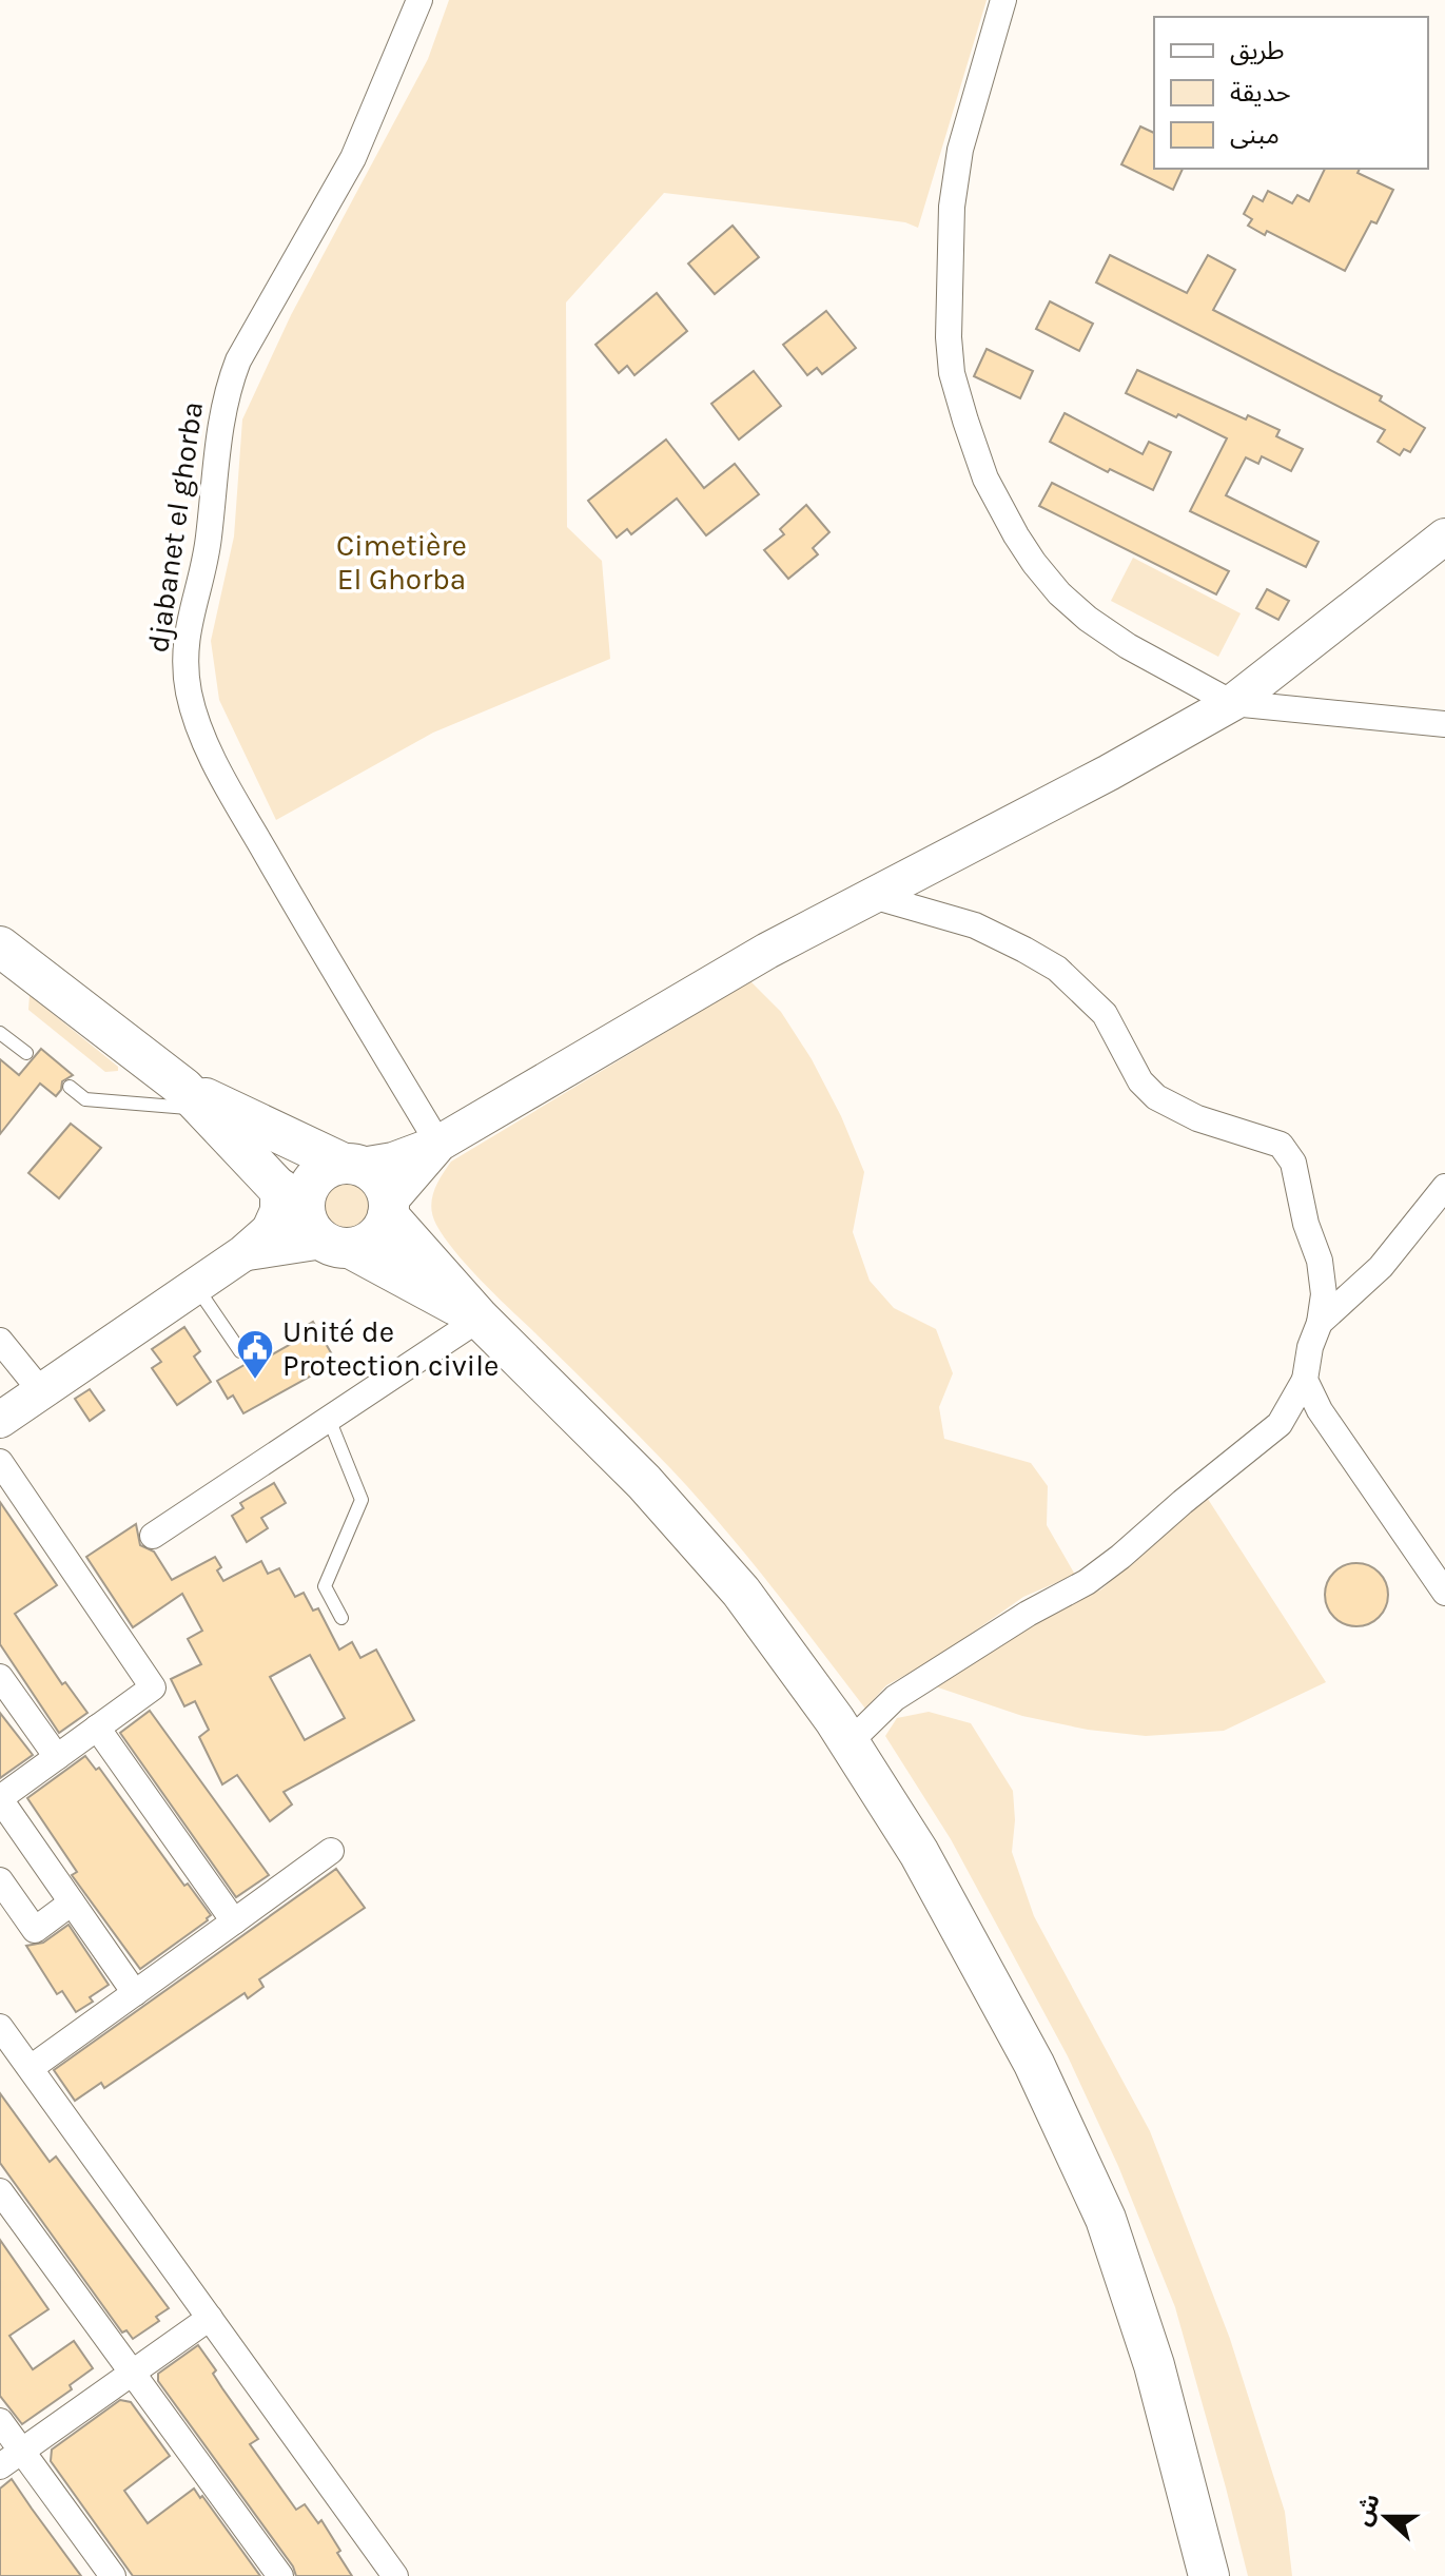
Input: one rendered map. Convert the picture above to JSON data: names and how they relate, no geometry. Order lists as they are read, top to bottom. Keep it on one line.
{"streets":{"street":["djabanet el ghorba"]},"parks":["Cimetière El Ghorba"],"places":{"public building":["Unité de Protection civile"]},"legend":["طريق","حديقة","مبنى"],"north":"left"}
